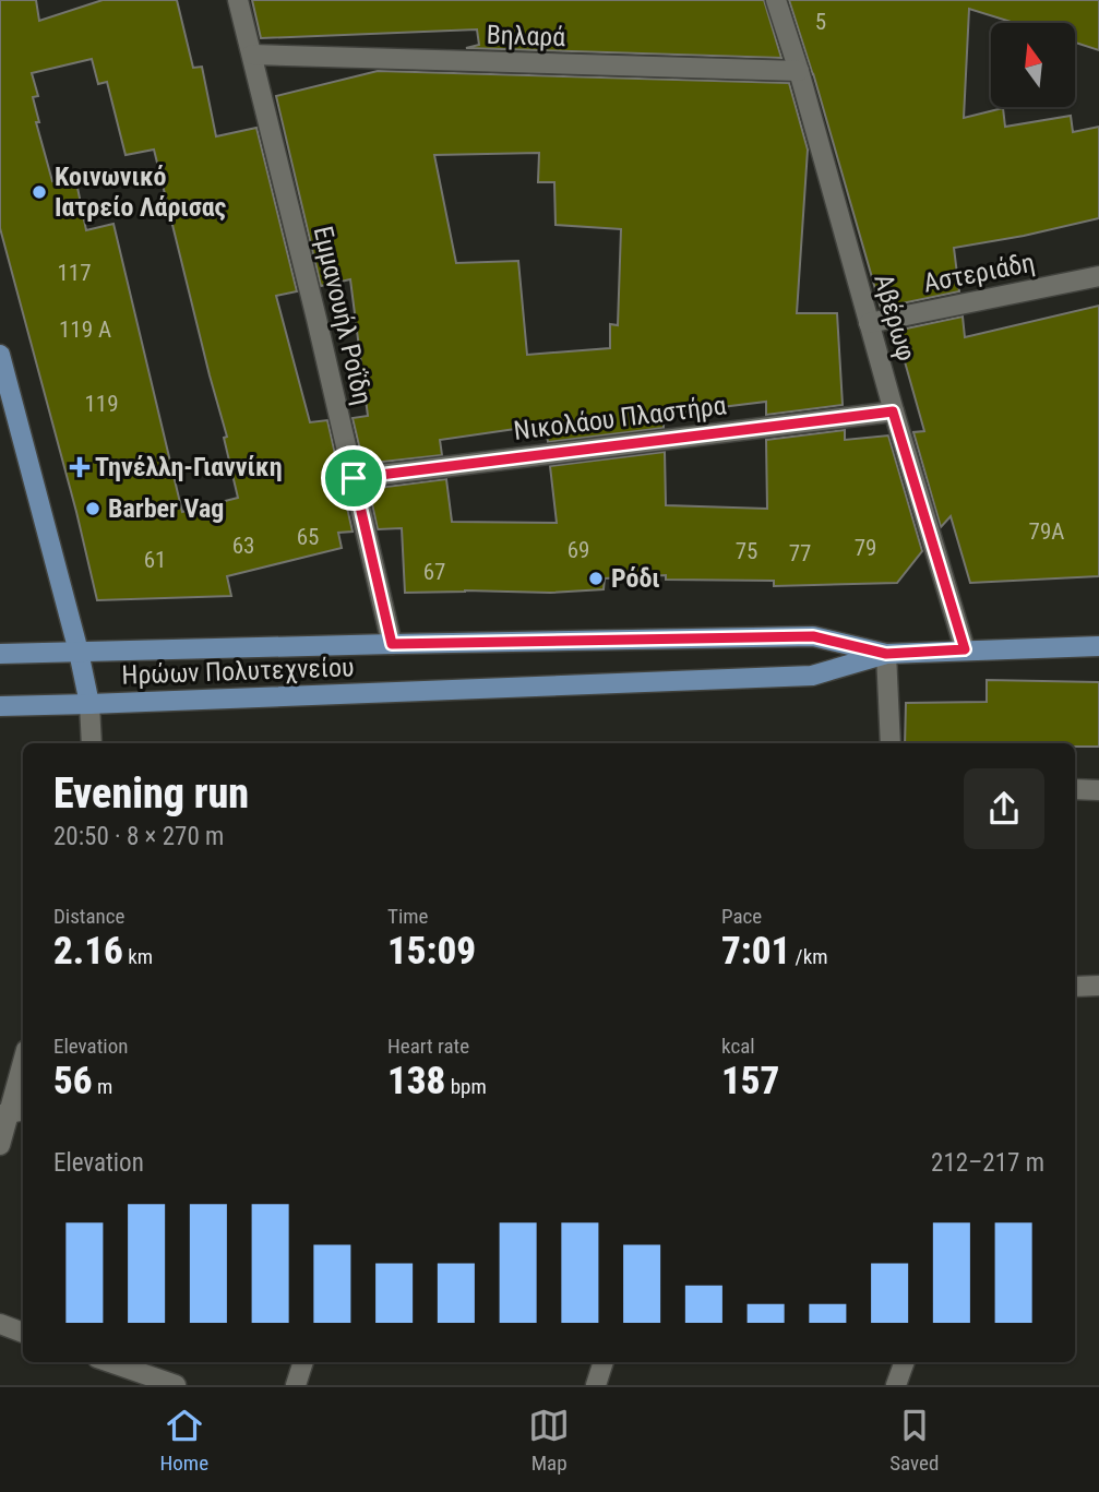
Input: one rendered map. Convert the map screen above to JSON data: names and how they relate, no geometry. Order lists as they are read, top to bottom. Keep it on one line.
{"streets":{"main road":["Ηρώων Πολυτεχνείου"],"street":["Βηλαρά","Αστεριάδη","Εμμανουήλ Ροΐδη","Αβέρωφ","Νικολάου Πλαστήρα"]},"crossings":[["Βηλαρά","Εμμανουήλ Ροΐδη"],["Βηλαρά","Αβέρωφ"],["Αστεριάδη","Αβέρωφ"],["Εμμανουήλ Ροΐδη","Νικολάου Πλαστήρα"],["Εμμανουήλ Ροΐδη","Ηρώων Πολυτεχνείου"],["Αβέρωφ","Νικολάου Πλαστήρα"],["Αβέρωφ","Ηρώων Πολυτεχνείου"]],"places":{"other":["Κοινωνικό Ιατρείο Λάρισας","Barber Vag","Ρόδι"],"health":["Τηνέλλη-Γιαννίκη"]},"house_numbers":["5","117","119 A","119","79A","65","63","79","69","75","77","61","67"],"north":"top","page":{"heading":["Evening run","20:50 · 8 × 270 m"],"stats":[["Distance","2.16 km"],["Time","15:09"],["Pace","7:01 /km"],["Elevation","56 m"],["Heart rate","138 bpm"],["kcal","157"]],"chart":["Elevation","212–217 m"],"tabs":["Home","Map","Saved"]}}
